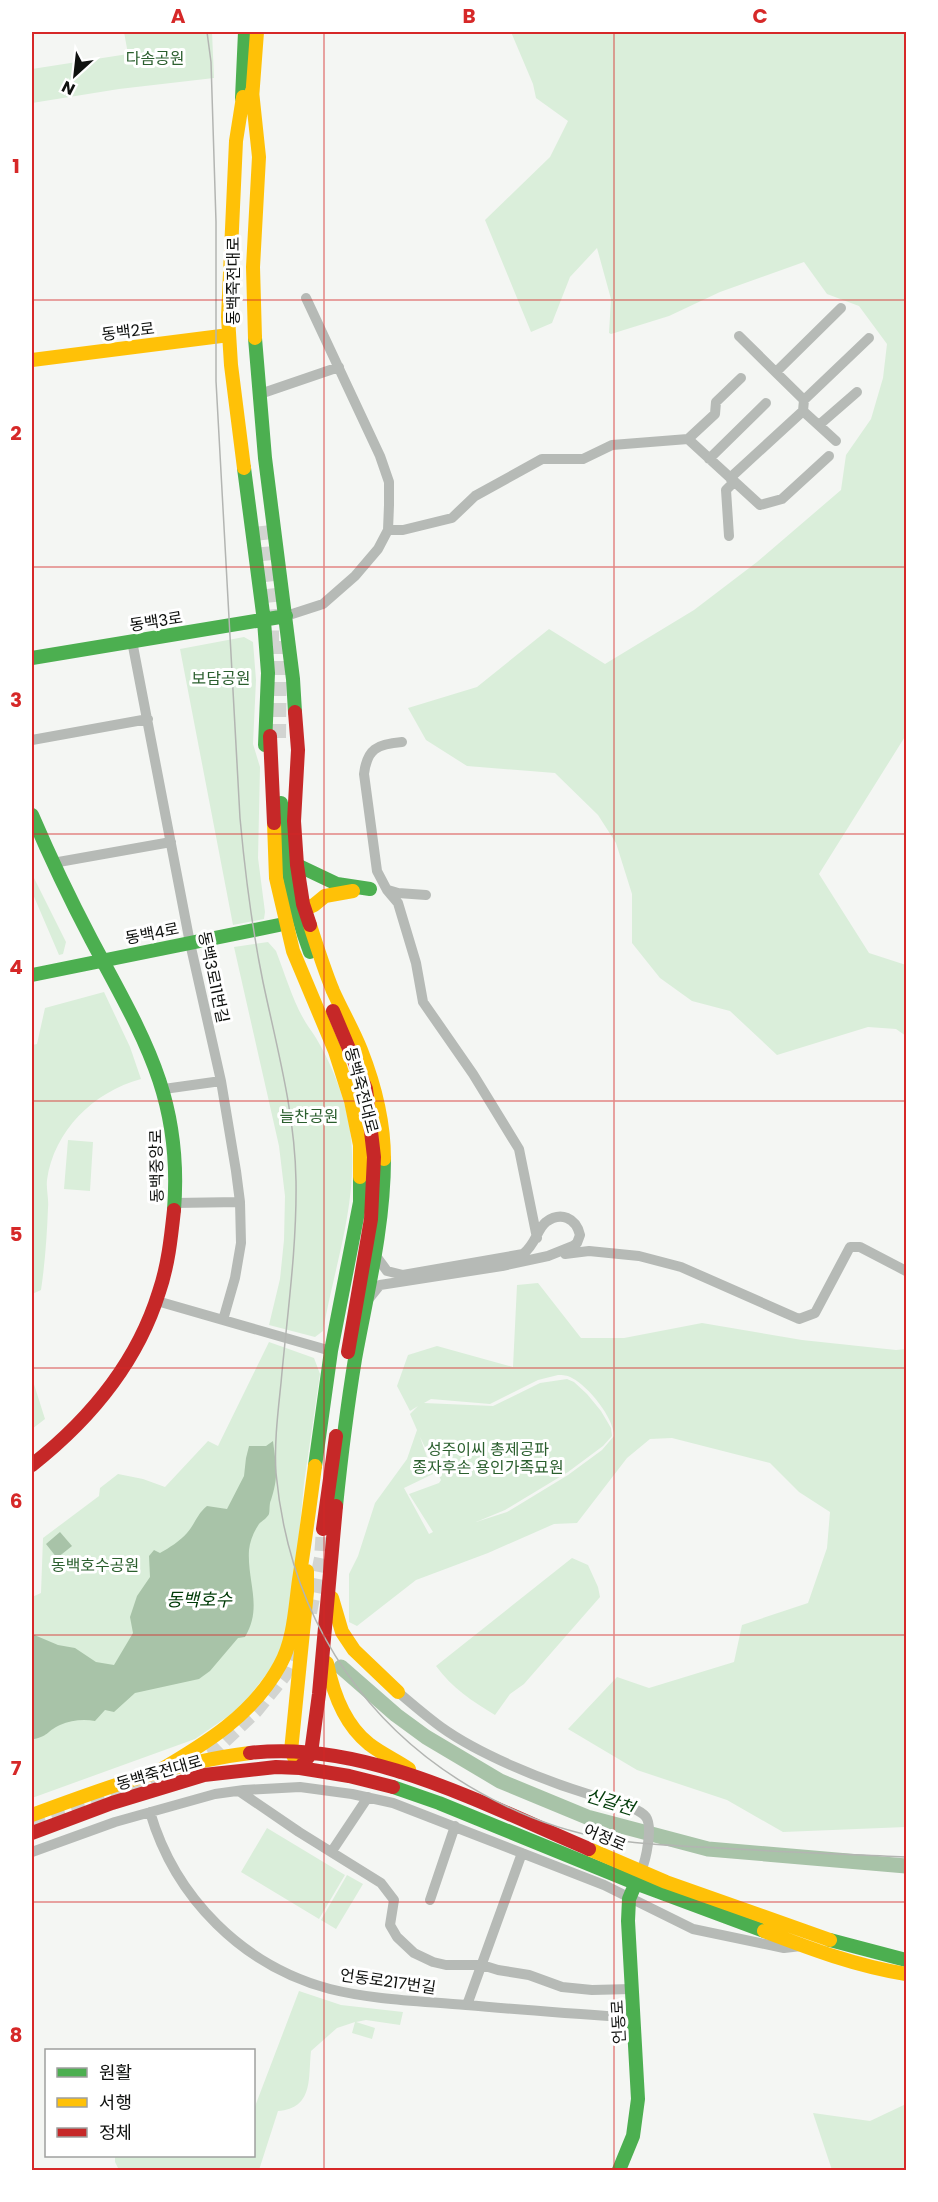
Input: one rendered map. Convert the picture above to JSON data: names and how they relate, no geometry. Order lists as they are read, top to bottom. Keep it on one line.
{"streets":{"main road":["동백죽전대로","동백2로","동백3로","동백4로","동백중앙로","어정로","언동로"],"street":["동백3로11번길","언동로217번길"]},"crossings":[["동백죽전대로","어정로"],["동백3로","동백3로11번길"],["동백4로","동백3로11번길"],["동백4로","동백중앙로"],["어정로","언동로"],["언동로217번길","언동로"]],"water":["동백호수","신갈천"],"parks":["다솜공원","보담공원","늘찬공원","성주이씨 총제공파 종자후손 용인가족묘원","동백호수공원"],"legend":["원활","서행","정체"],"north":"bottom left","grid":{"columns":["A","B","C"],"rows":["1","2","3","4","5","6","7","8"]}}
